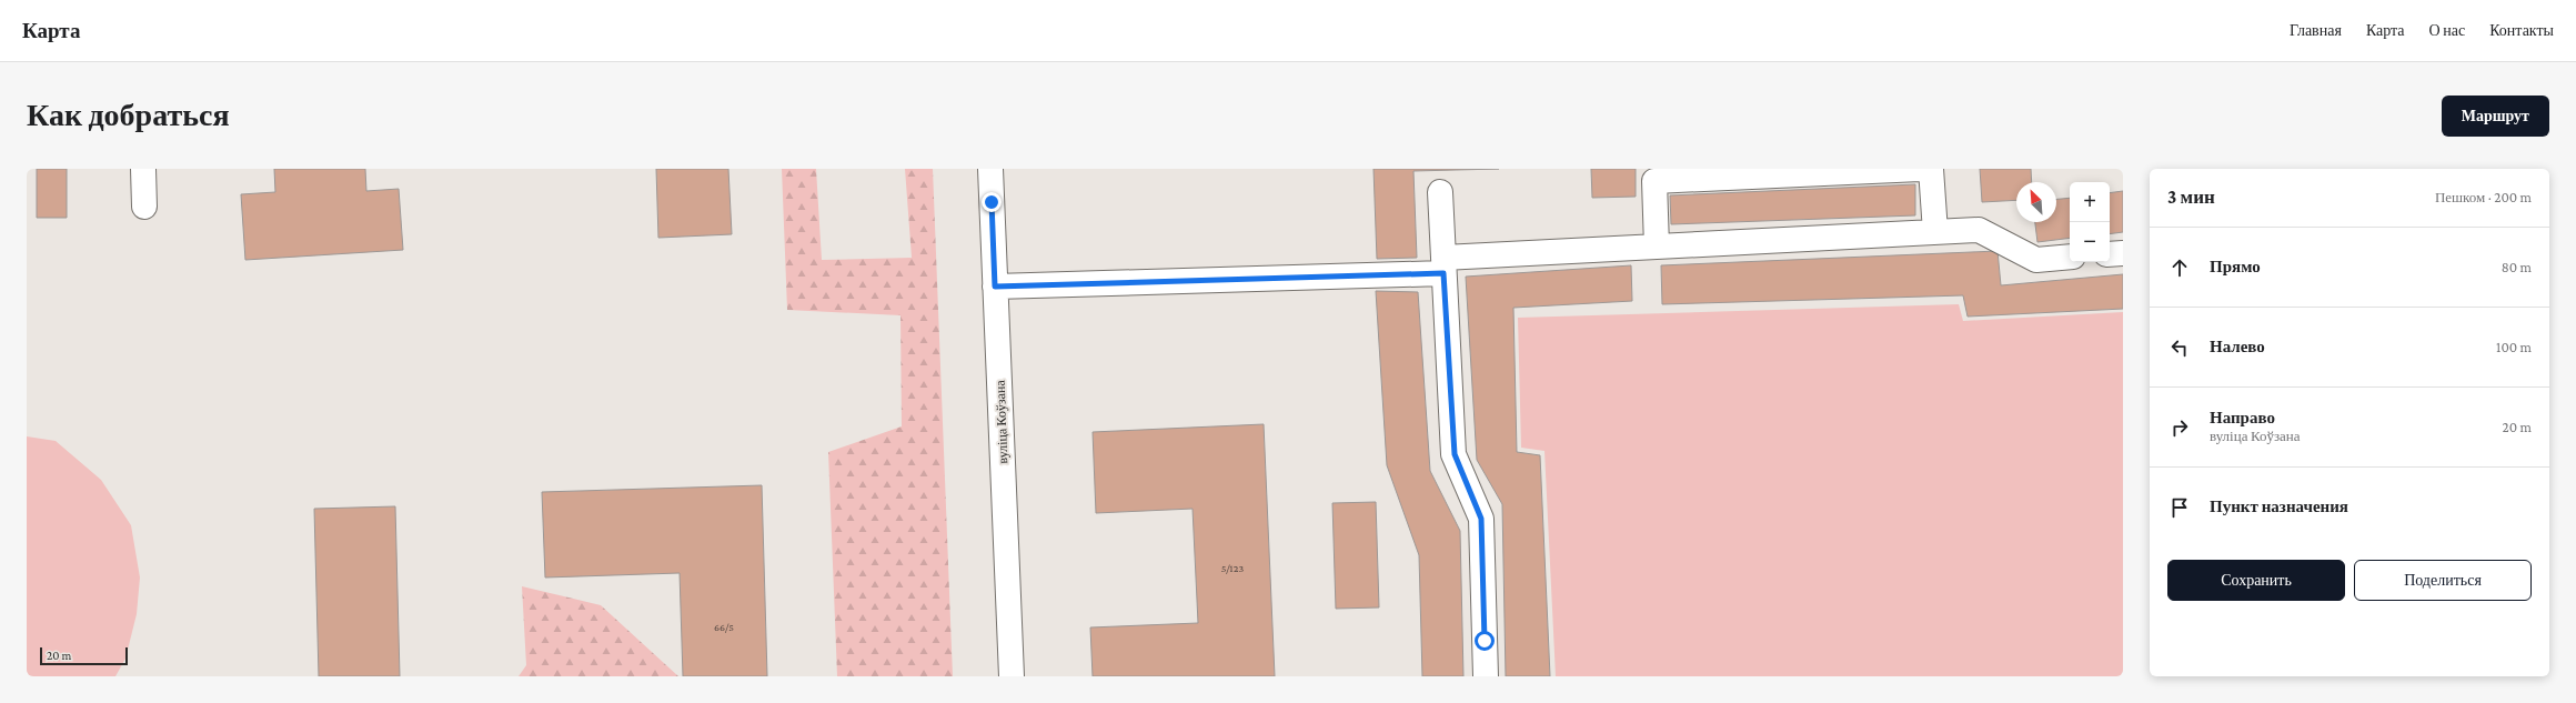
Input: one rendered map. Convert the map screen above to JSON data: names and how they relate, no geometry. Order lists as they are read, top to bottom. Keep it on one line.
{"streets":{"street":["вуліца Коўзана"]},"house_numbers":["5/123","66/5"],"scale_bar":"20 m","north":"top left","page":{"header":"Карта","nav":["Главная","Карта","О нас","Контакты"],"buttons":["Маршрут",["Сохранить","Поделиться"]],"title":"Как добраться","heading":["3 мин","Пешком · 200 m"],"map_buttons":["+","−"],"list":[["Прямо","80 m"],["Налево","100 m"],["Направо","вуліца Коўзана","20 m"],"Пункт назначения"],"scale":"20 m"}}
